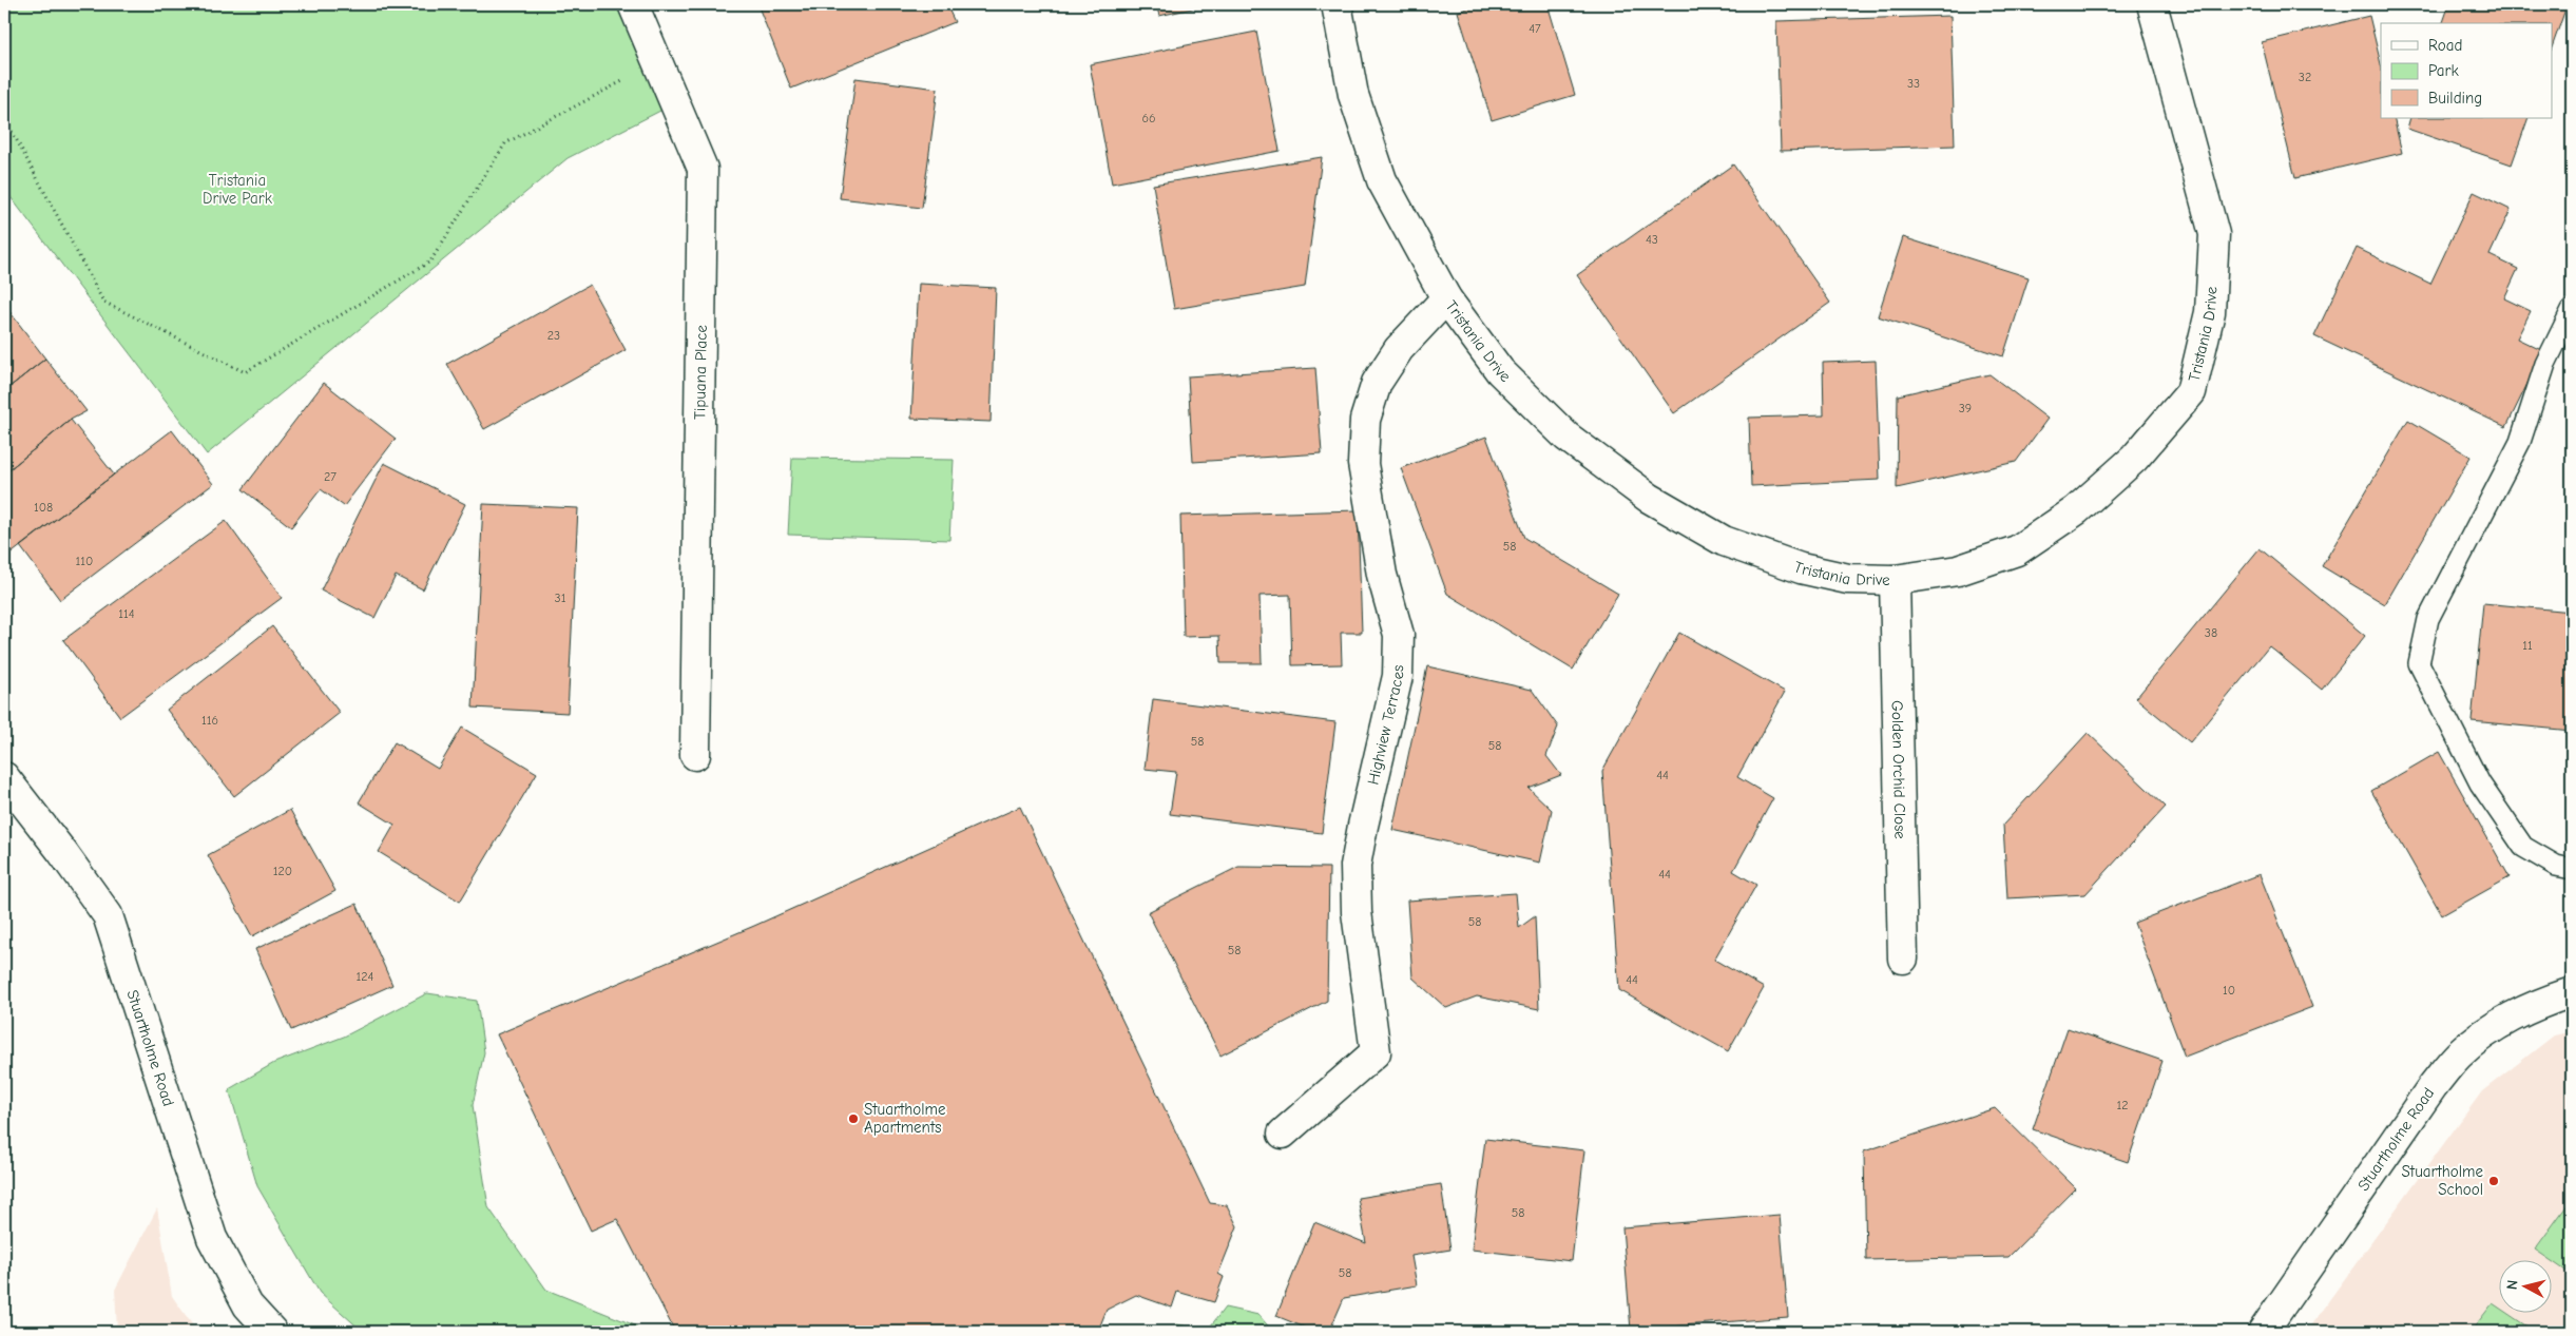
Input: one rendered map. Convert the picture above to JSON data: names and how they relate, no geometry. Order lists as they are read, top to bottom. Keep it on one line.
{"streets":{"street":["Tristania Drive","Tipuana Place","Highview Terraces","Golden Orchid Close","Stuartholme Road"]},"crossings":[["Tristania Drive","Highview Terraces"],["Tristania Drive","Golden Orchid Close"]],"parks":["Tristania Drive Park"],"places":["Stuartholme Apartments","Stuartholme School"],"house_numbers":["47","32","33","66","43","23","39","27","108","58","110","31","114","38","11","116","58","58","44","120","44","58","58","124","44","10","12","58","58"],"legend":["Road","Park","Building"],"north":"left"}
